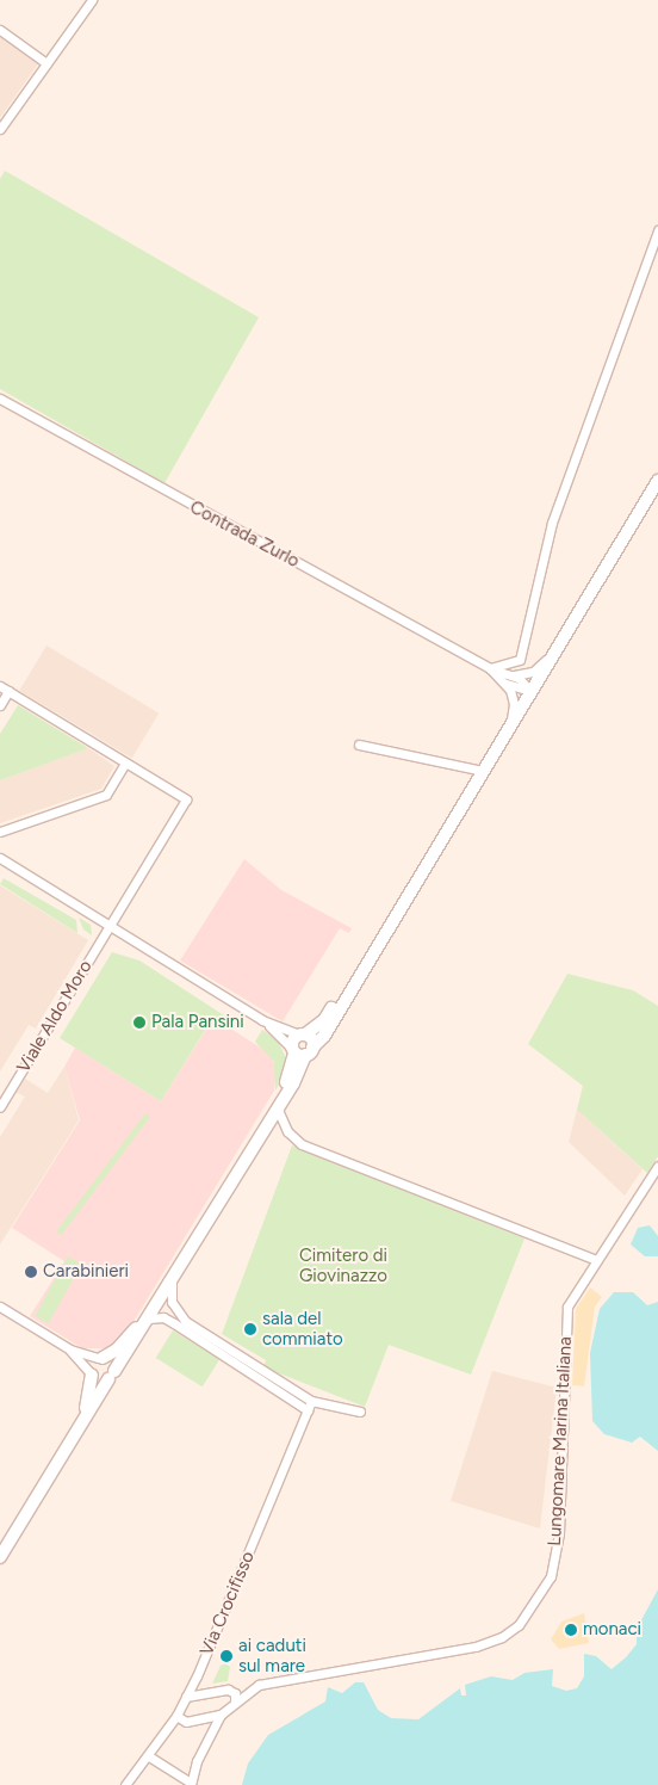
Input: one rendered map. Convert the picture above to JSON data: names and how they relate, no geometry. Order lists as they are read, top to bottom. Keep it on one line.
{"streets":{"street":["Contrada Zurlo","Viale Aldo Moro","Lungomare Marina Italiana","Via Crocifisso"]},"parks":["Cimitero di Giovinazzo"],"places":["Pala Pansini","Carabinieri","sala del commiato","monaci","ai caduti sul mare"]}
